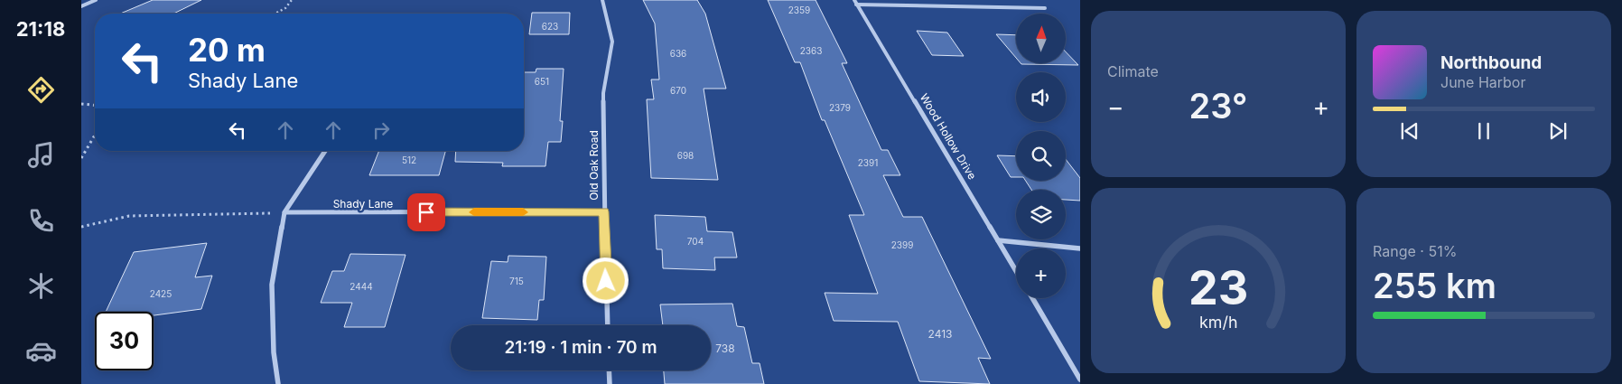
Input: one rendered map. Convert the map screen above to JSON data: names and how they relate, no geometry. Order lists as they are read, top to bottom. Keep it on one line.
{"streets":{"street":["Wood Hollow Drive","Old Oak Road","Shady Lane"]},"crossings":[["Old Oak Road","Shady Lane"]],"house_numbers":["2359","623","2363","636","651","670","2379","698","512","2391","704","2399","715","2444","2425","2413","738"],"north":"top","page":{"tabs":"21:18","tile":["Climate",["Range · 51%","255 km"]],"map_buttons":"+","turn":["20 m","Shady Lane"],"song":["Northbound","June Harbor"],"heat":["−","23°","+"],"limit":"30","trip":"21:19 · 1 min · 70 m","gauge":["23","km/h"]}}
